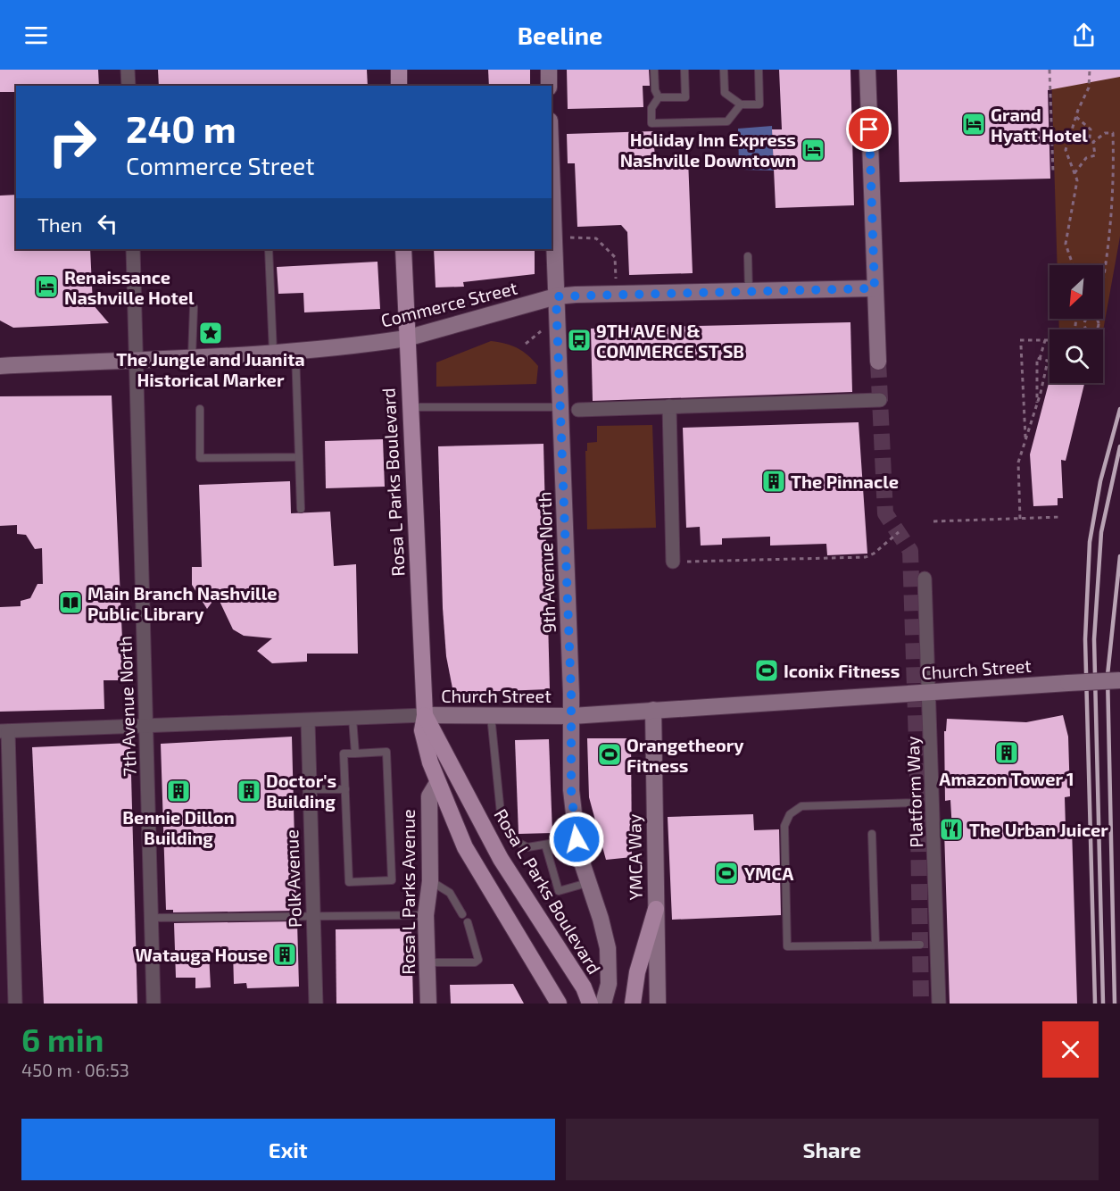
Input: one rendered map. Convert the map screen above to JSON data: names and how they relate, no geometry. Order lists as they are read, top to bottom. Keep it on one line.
{"streets":{"main road":["Rosa L Parks Boulevard"],"street":["Commerce Street","9th Avenue North","Church Street","7th Avenue North","Platform Way","YMCA Way","Polk Avenue","Rosa L Parks Avenue"]},"crossings":[["Commerce Street","Rosa L Parks Boulevard"],["Commerce Street","9th Avenue North"],["Commerce Street","7th Avenue North"],["Rosa L Parks Boulevard","9th Avenue North"],["Rosa L Parks Boulevard","Church Street"],["Rosa L Parks Boulevard","Rosa L Parks Avenue"],["9th Avenue North","Church Street"],["Church Street","7th Avenue North"],["Church Street","Platform Way"],["Church Street","YMCA Way"],["Church Street","Polk Avenue"]],"places":{"hotel":["Grand Hyatt Hotel","Holiday Inn Express Nashville Downtown","Renaissance Nashville Hotel"],"place":["The Jungle and Juanita Historical Marker"],"bus stop":["9TH AVE N & COMMERCE ST SB"],"building":["The Pinnacle","Amazon Tower 1","Bennie Dillon Building","Doctor's Building","Watauga House"],"library":["Main Branch Nashville Public Library"],"sports":["Iconix Fitness","Orangetheory Fitness","YMCA"],"restaurant":["The Urban Juicer"]},"north":"bottom left","page":{"header":"Beeline","turn":["240 m","Commerce Street"],"then":"Then","heading":["6 min","450 m · 06:53"],"buttons":["Exit","Share"]}}
